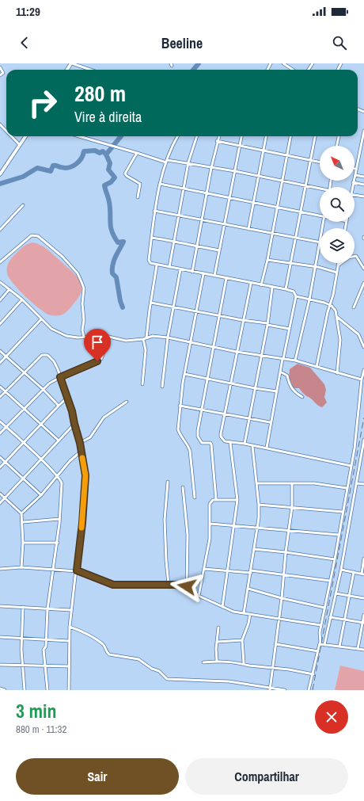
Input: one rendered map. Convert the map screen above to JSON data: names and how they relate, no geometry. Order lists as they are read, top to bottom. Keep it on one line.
{"north":"top left","page":{"status":"11:29","header":"Beeline","turn":["280 m","Vire à direita"],"heading":["3 min","880 m · 11:32"],"buttons":["Sair","Compartilhar"]}}
